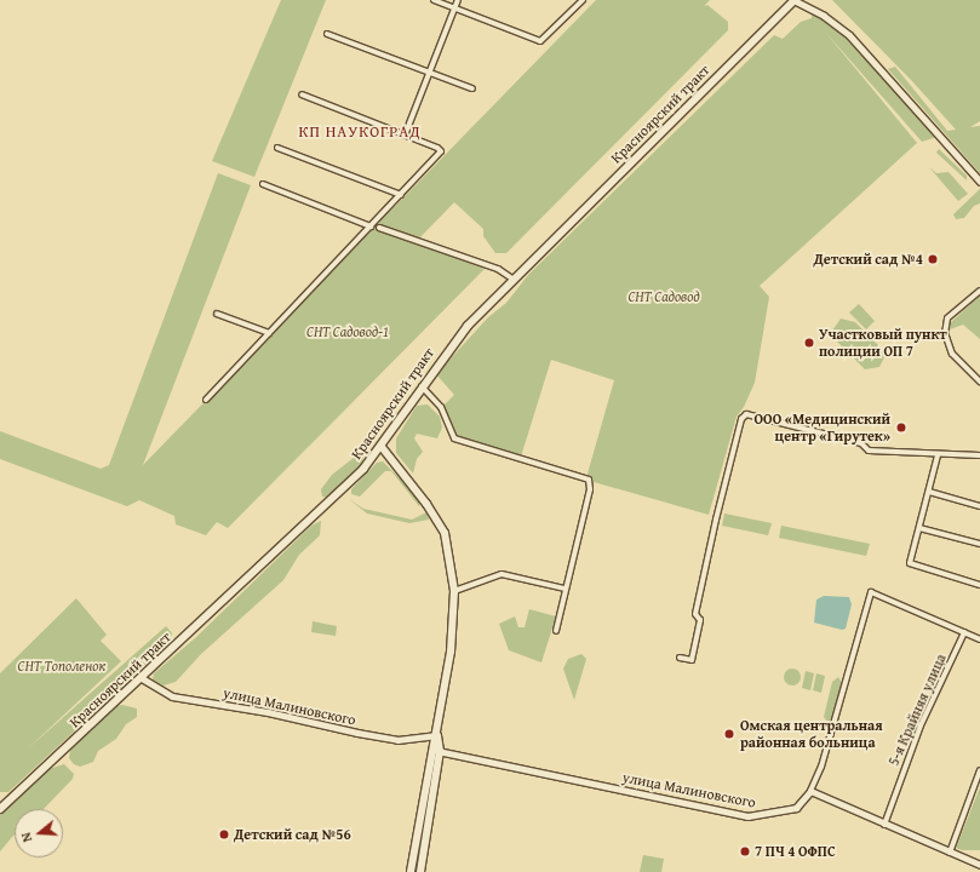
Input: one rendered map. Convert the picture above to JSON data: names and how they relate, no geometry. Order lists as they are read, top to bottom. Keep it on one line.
{"streets":{"main road":["Красноярский тракт"],"street":["улица Малиновского","5-я Крайняя улица"]},"crossings":[["Красноярский тракт","улица Малиновского"]],"districts":["КП НАУКОГРАД"],"parks":["СНТ Садовод","СНТ Садовод-1","СНТ Тополенок"],"places":["Детский сад №4","Участковый пункт полиции ОП 7","ООО «Медицинский центр «Гирутек»","Омская центральная районная больница","Детский сад №56","7 ПЧ 4 ОФПС"],"north":"left"}
